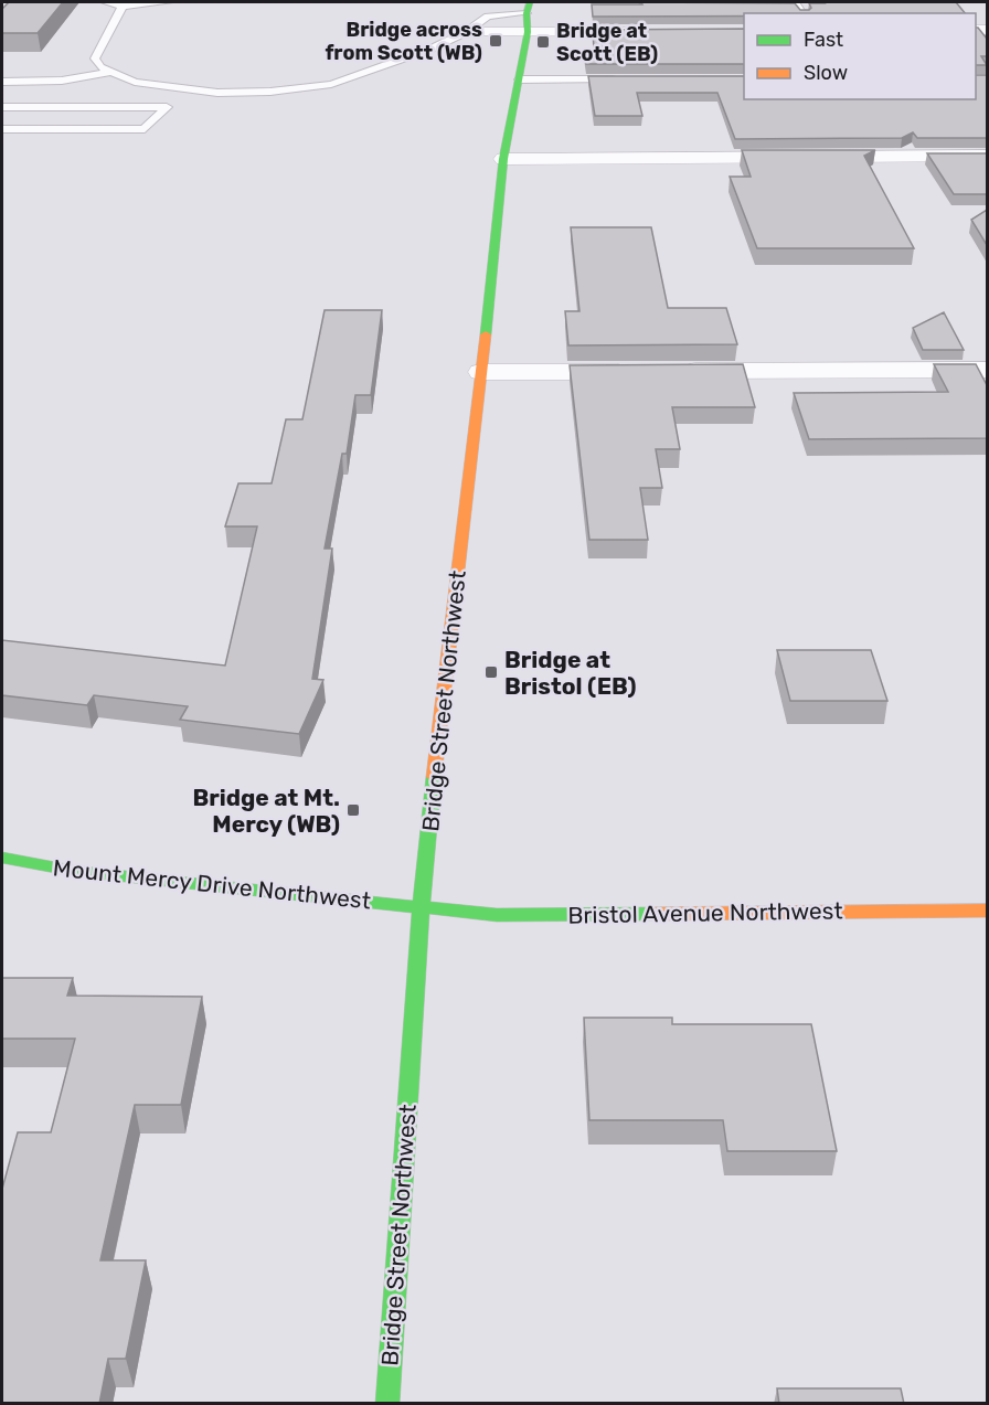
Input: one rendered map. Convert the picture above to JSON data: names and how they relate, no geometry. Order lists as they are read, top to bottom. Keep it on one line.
{"streets":{"main road":["Bridge Street Northwest","Mount Mercy Drive Northwest","Bristol Avenue Northwest"]},"crossings":[["Bridge Street Northwest","Mount Mercy Drive Northwest"],["Bridge Street Northwest","Bristol Avenue Northwest"],["Mount Mercy Drive Northwest","Bristol Avenue Northwest"]],"places":{"transit":["Bridge across from Scott (WB)","Bridge at Scott (EB)","Bridge at Bristol (EB)","Bridge at Mt. Mercy (WB)"]},"legend":["Fast","Slow"]}
